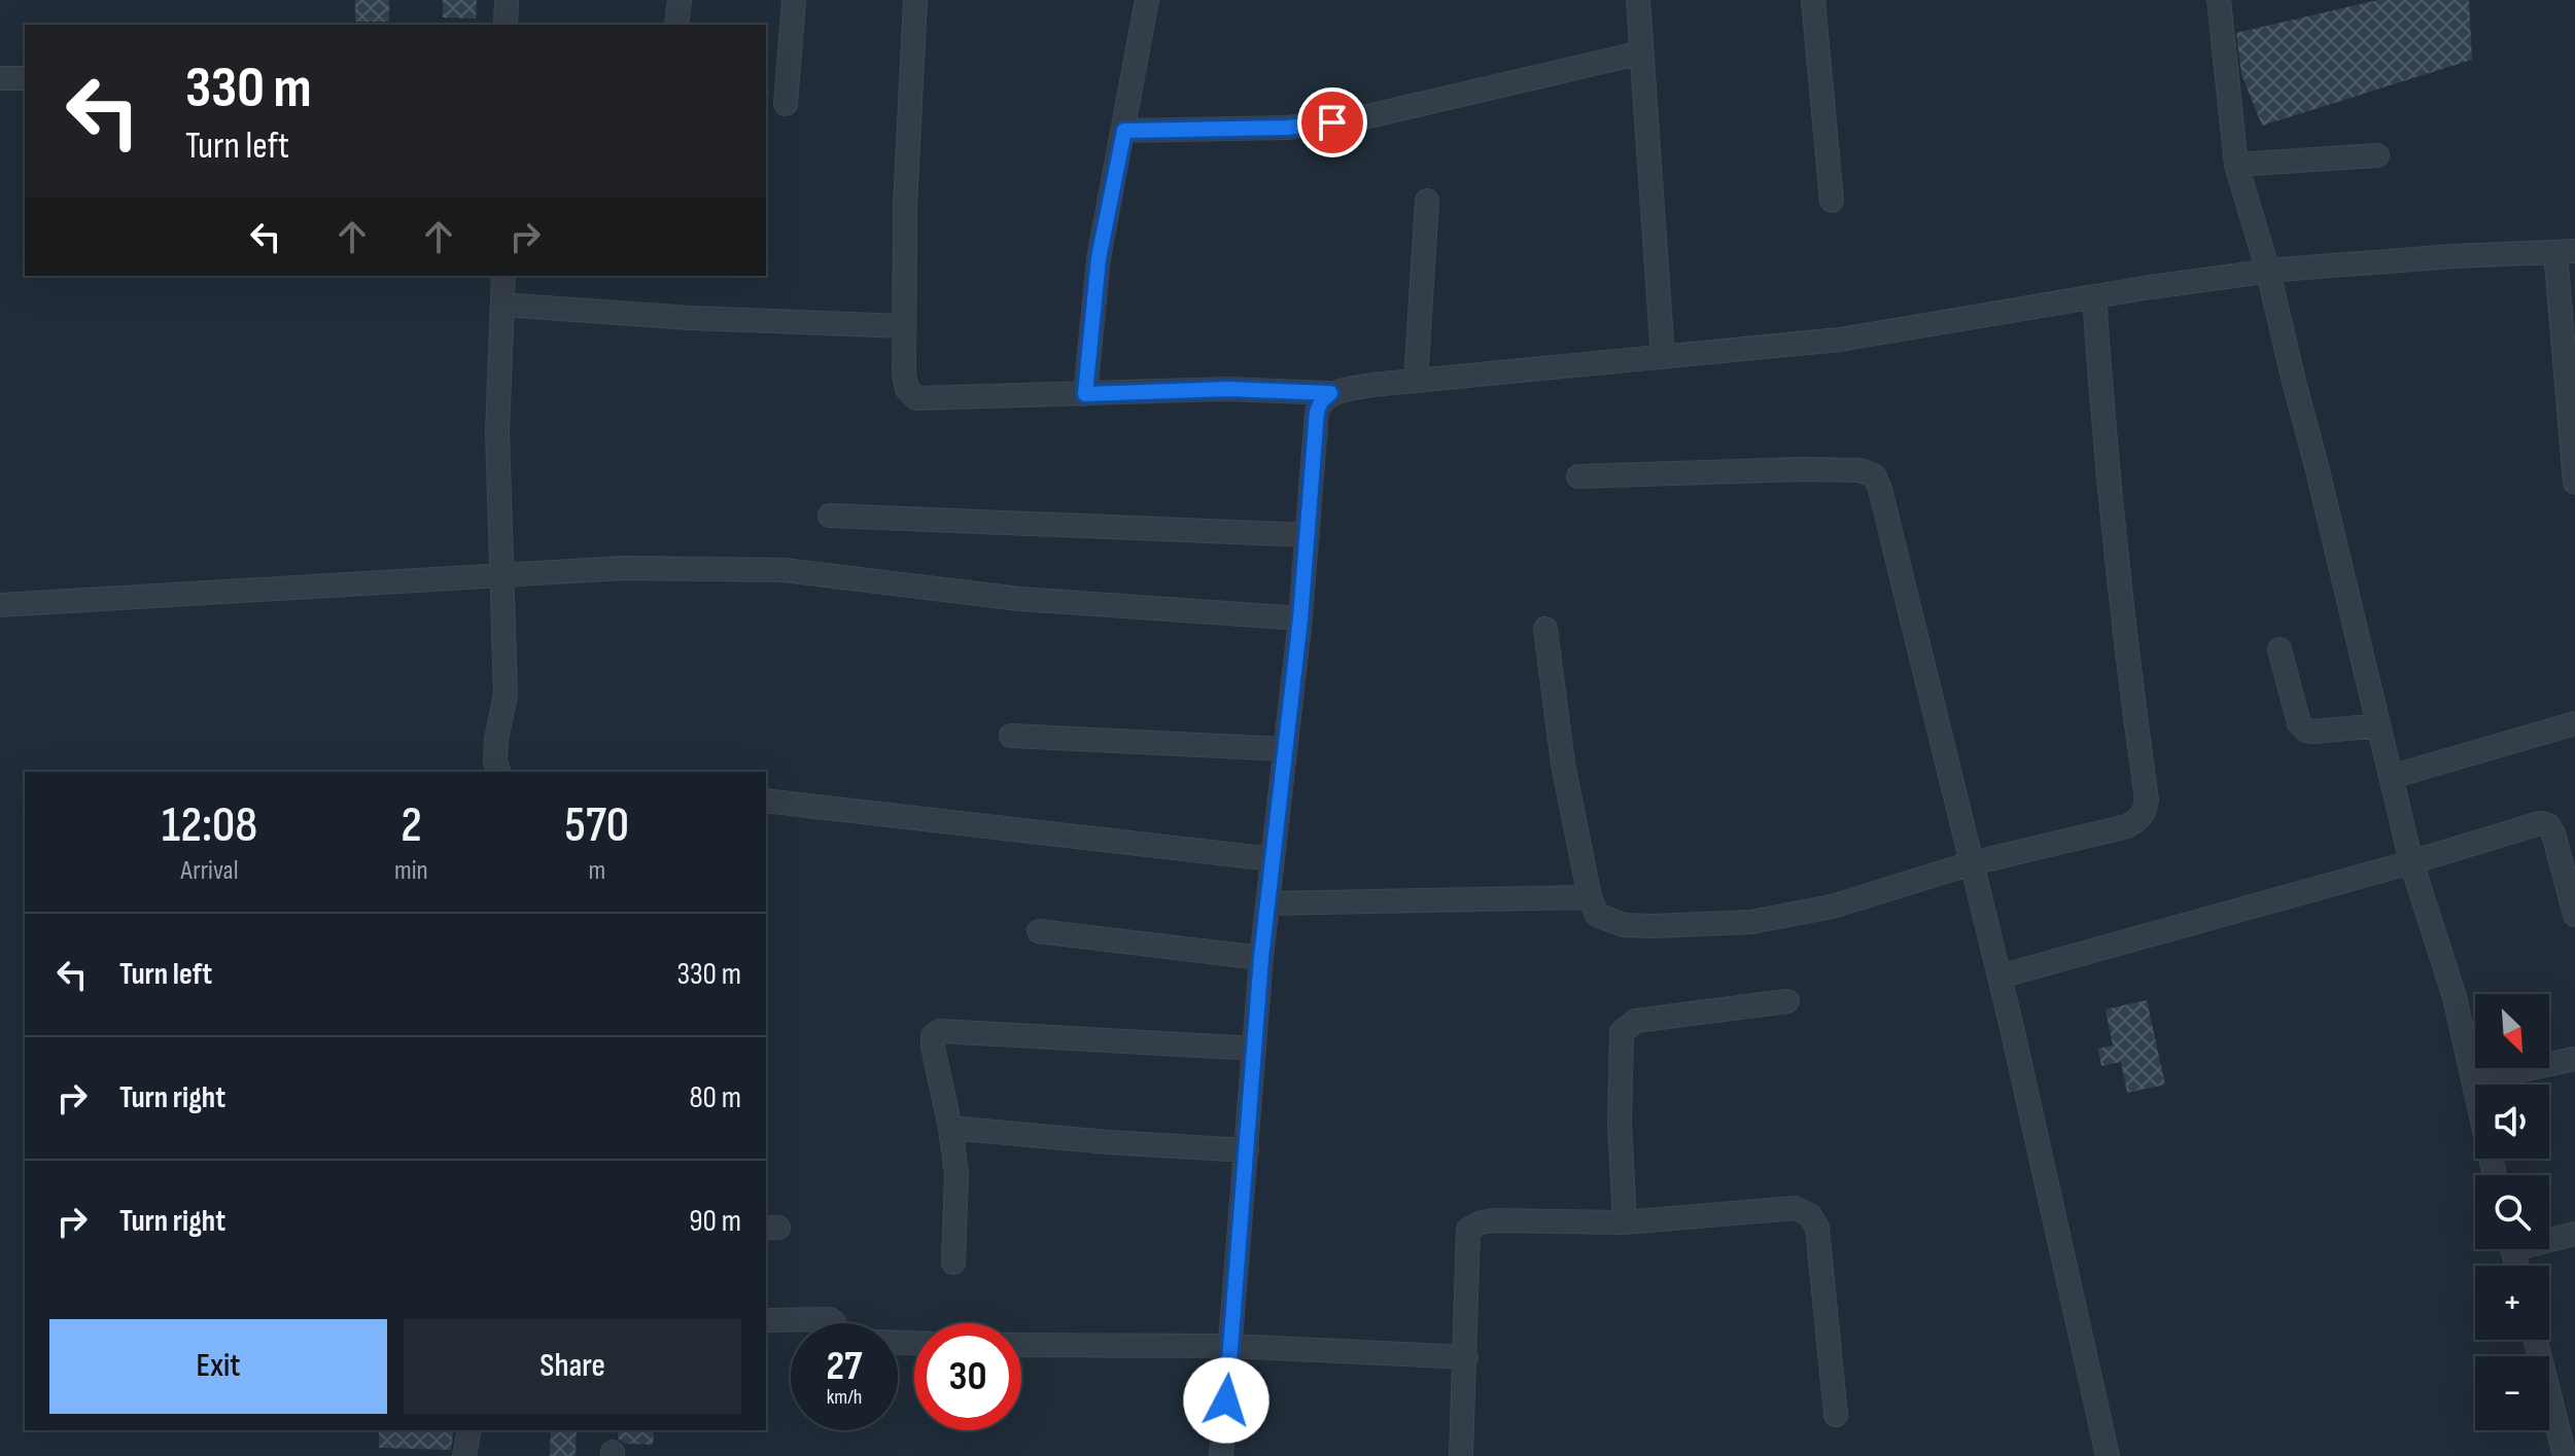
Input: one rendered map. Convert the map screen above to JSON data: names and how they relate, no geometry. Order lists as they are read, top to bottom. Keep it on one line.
{"north":"bottom right","page":{"turn":["330 m","Turn left"],"eta":["12:08","Arrival","2","min","570","m"],"list":[{"name":"Turn left","value":"330 m"},{"name":"Turn right","value":"80 m"},{"name":"Turn right","value":"90 m"}],"map_buttons":["+","−"],"buttons":["Exit","Share"],"speed":"27 km/h","limit":"30"}}
